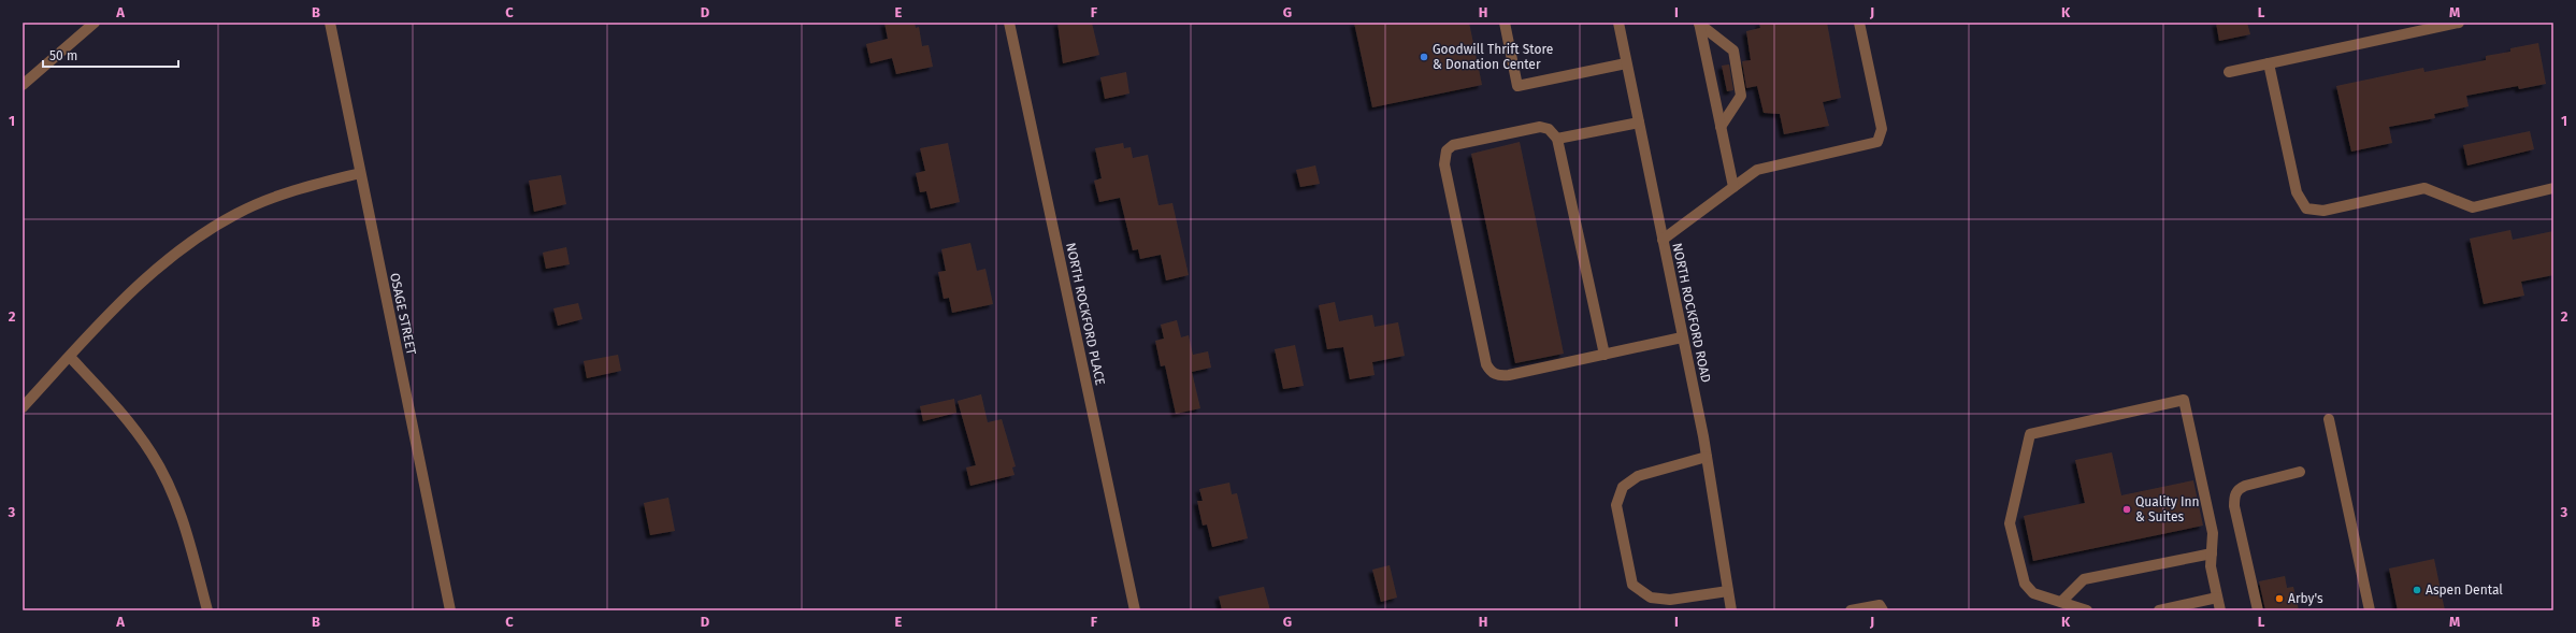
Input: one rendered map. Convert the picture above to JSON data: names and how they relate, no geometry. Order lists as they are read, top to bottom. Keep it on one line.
{"streets":{"street":["NORTH ROCKFORD ROAD","OSAGE STREET","NORTH ROCKFORD PLACE"]},"places":["Goodwill Thrift Store & Donation Center","Quality Inn & Suites","Aspen Dental","Arby's"],"scale_bar":"50 m","grid":{"columns":["A","B","C","D","E","F","G","H","I","J","K","L","M"],"rows":["1","2","3"]}}
